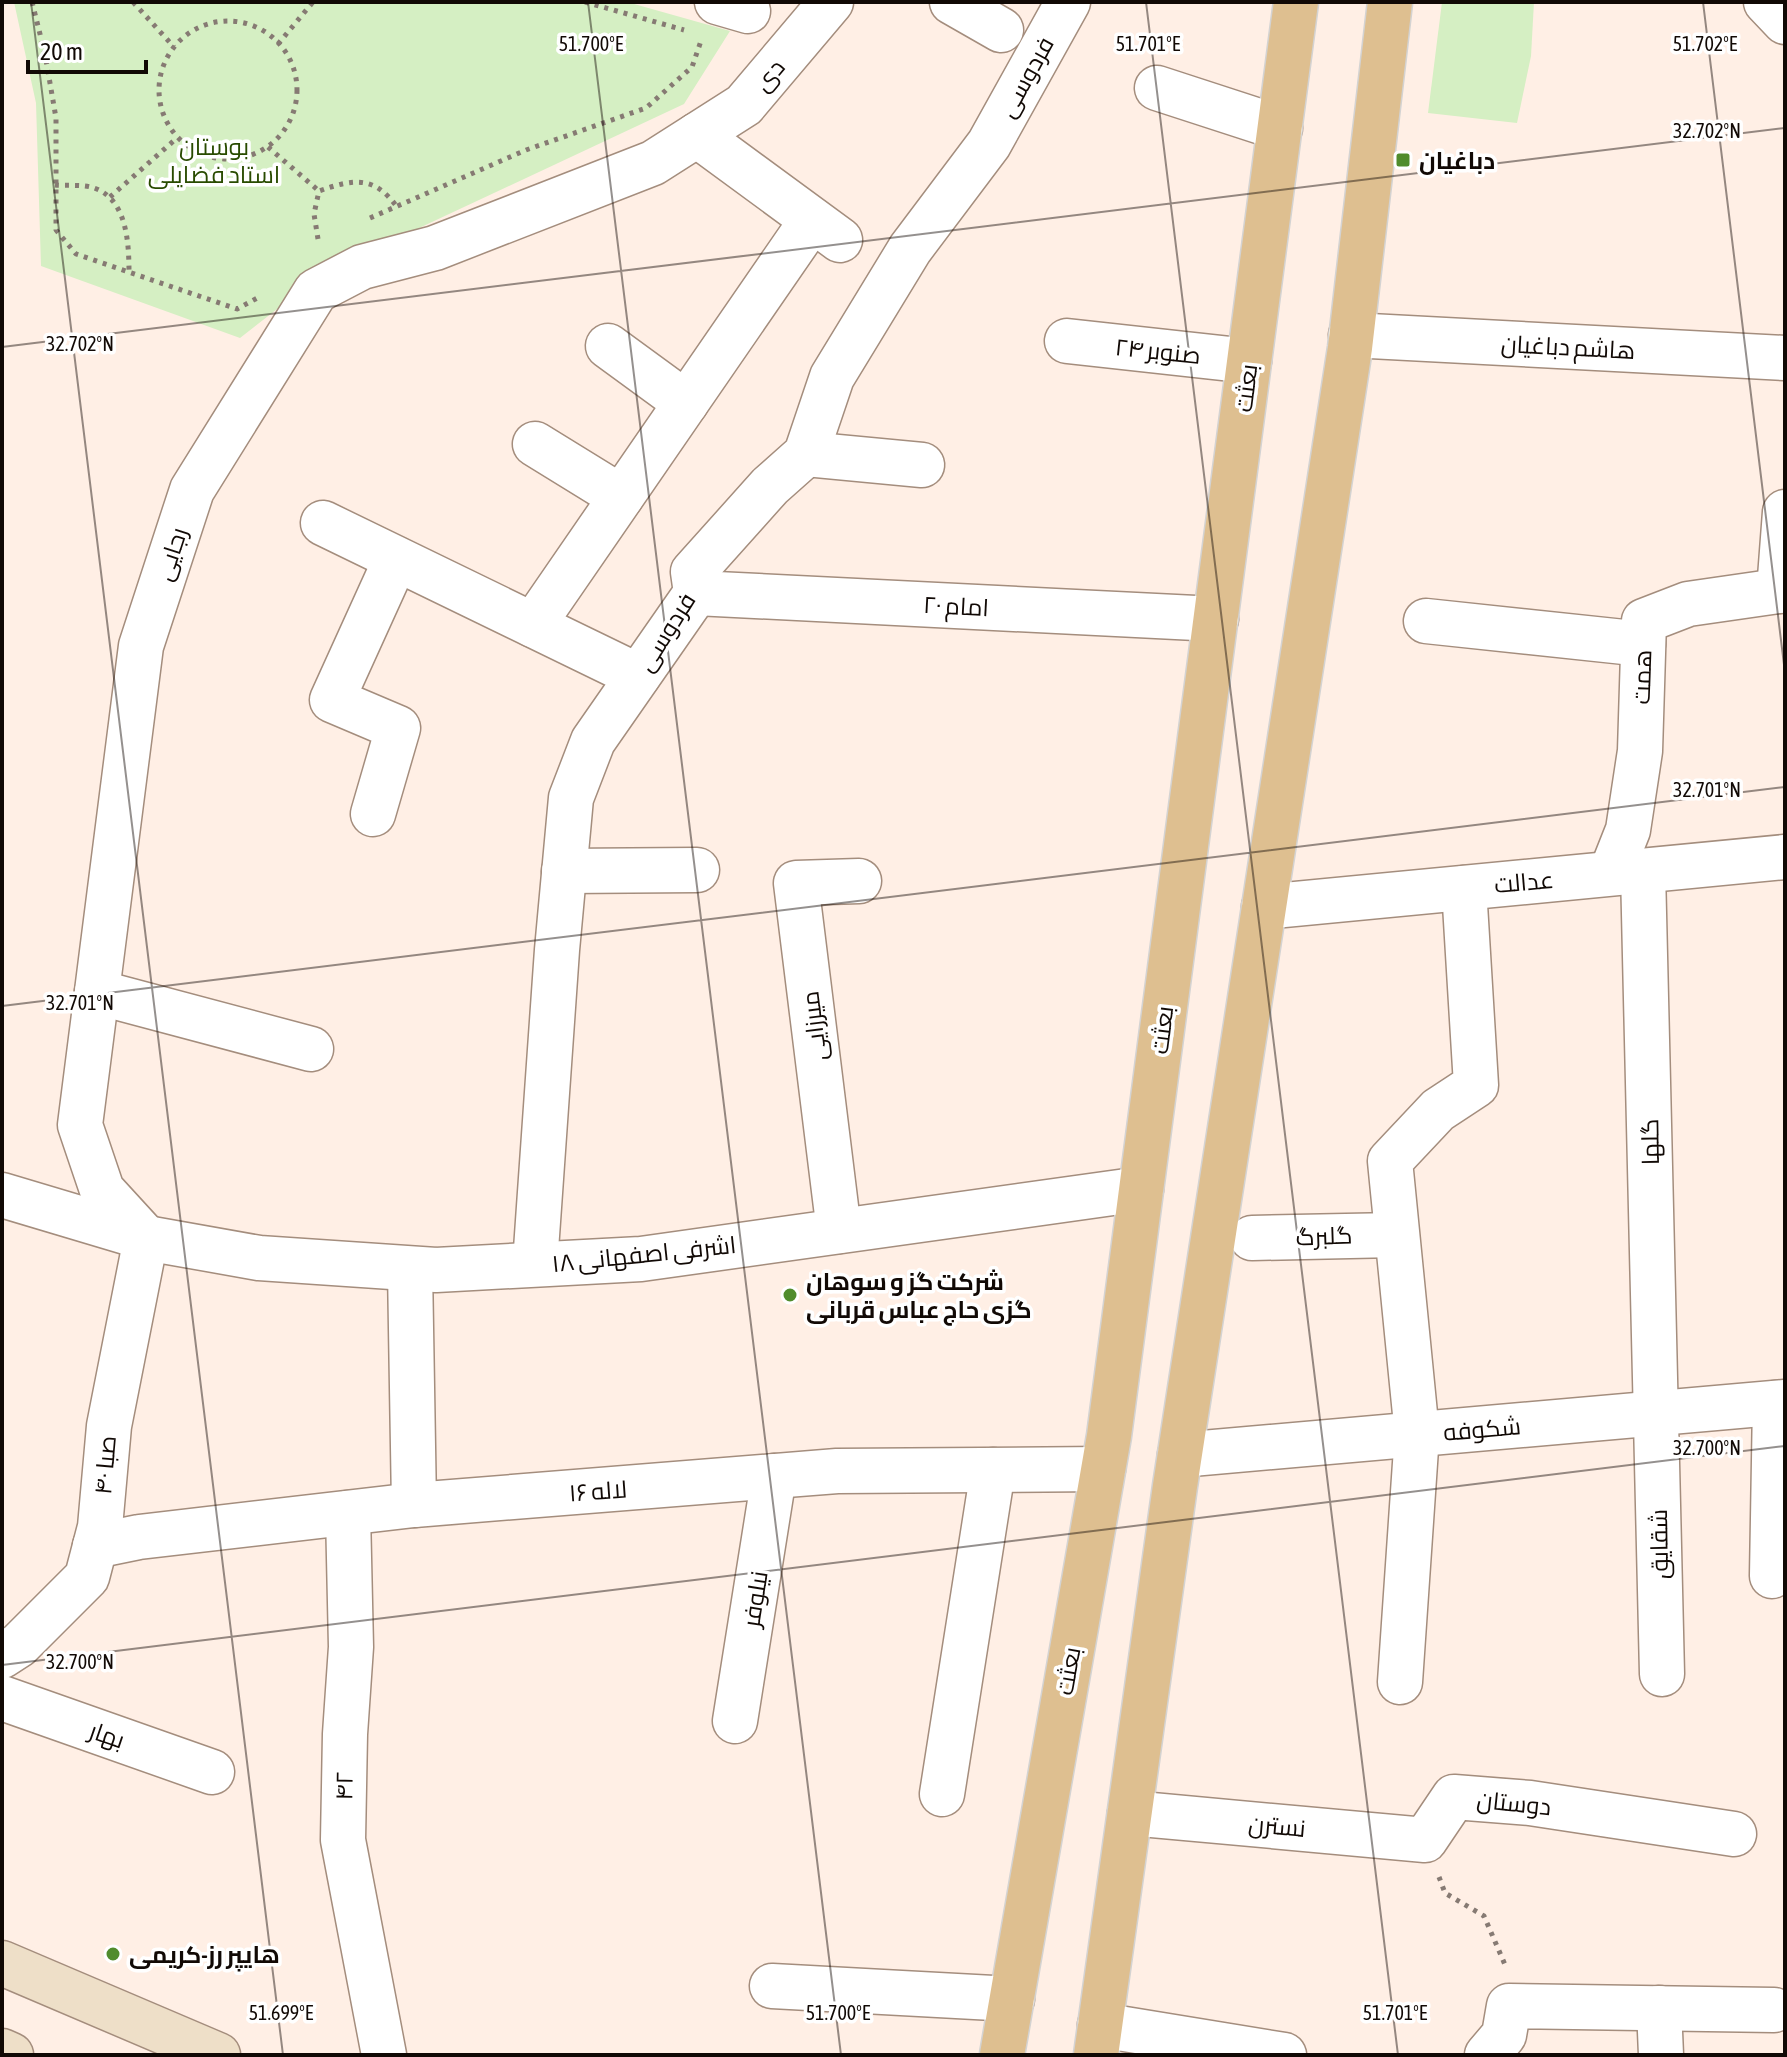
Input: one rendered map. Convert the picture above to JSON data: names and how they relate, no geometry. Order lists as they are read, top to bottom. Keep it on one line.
{"streets":{"main road":["بعثت"],"street":["دی","فردوسی","هاشم دباغیان","صنوبر ۲۴","رجایی","امام ۲۰","همت","عدالت","میرزایی","گلها","گلبرگ","اشرفی اصفهانی ۱۸","شکوفه","صبا ۴۰","لاله ۱۶","شقایق","نیلوفر","بهار","۴۲","دوستان","نسترن"]},"crossings":[["دی","رجایی"],["فردوسی","امام ۲۰"],["فردوسی","اشرفی اصفهانی ۱۸"],["صنوبر ۲۴","بعثت"],["بعثت","امام ۲۰"],["بعثت","اشرفی اصفهانی ۱۸"],["بعثت","لاله ۱۶"],["رجایی","اشرفی اصفهانی ۱۸"],["رجایی","صبا ۴۰"],["همت","عدالت"],["همت","گلها"],["عدالت","گلها"],["میرزایی","اشرفی اصفهانی ۱۸"],["گلها","شکوفه"],["گلها","شقایق"],["اشرفی اصفهانی ۱۸","صبا ۴۰"],["شکوفه","شقایق"],["صبا ۴۰","لاله ۱۶"],["لاله ۱۶","نیلوفر"],["لاله ۱۶","۴۲"],["دوستان","نسترن"]],"parks":["بوستان استاد فضایلی"],"places":{"transit":["دباغیان"],"other":["شرکت گز و سوهان گزی حاج عباس قربانی","هایپر رز-کریمی"]},"scale_bar":"20 m","coordinates":["51.700°E","51.701°E","51.702°E","32.702°N","32.701°N","32.700°N","51.699°E"]}
